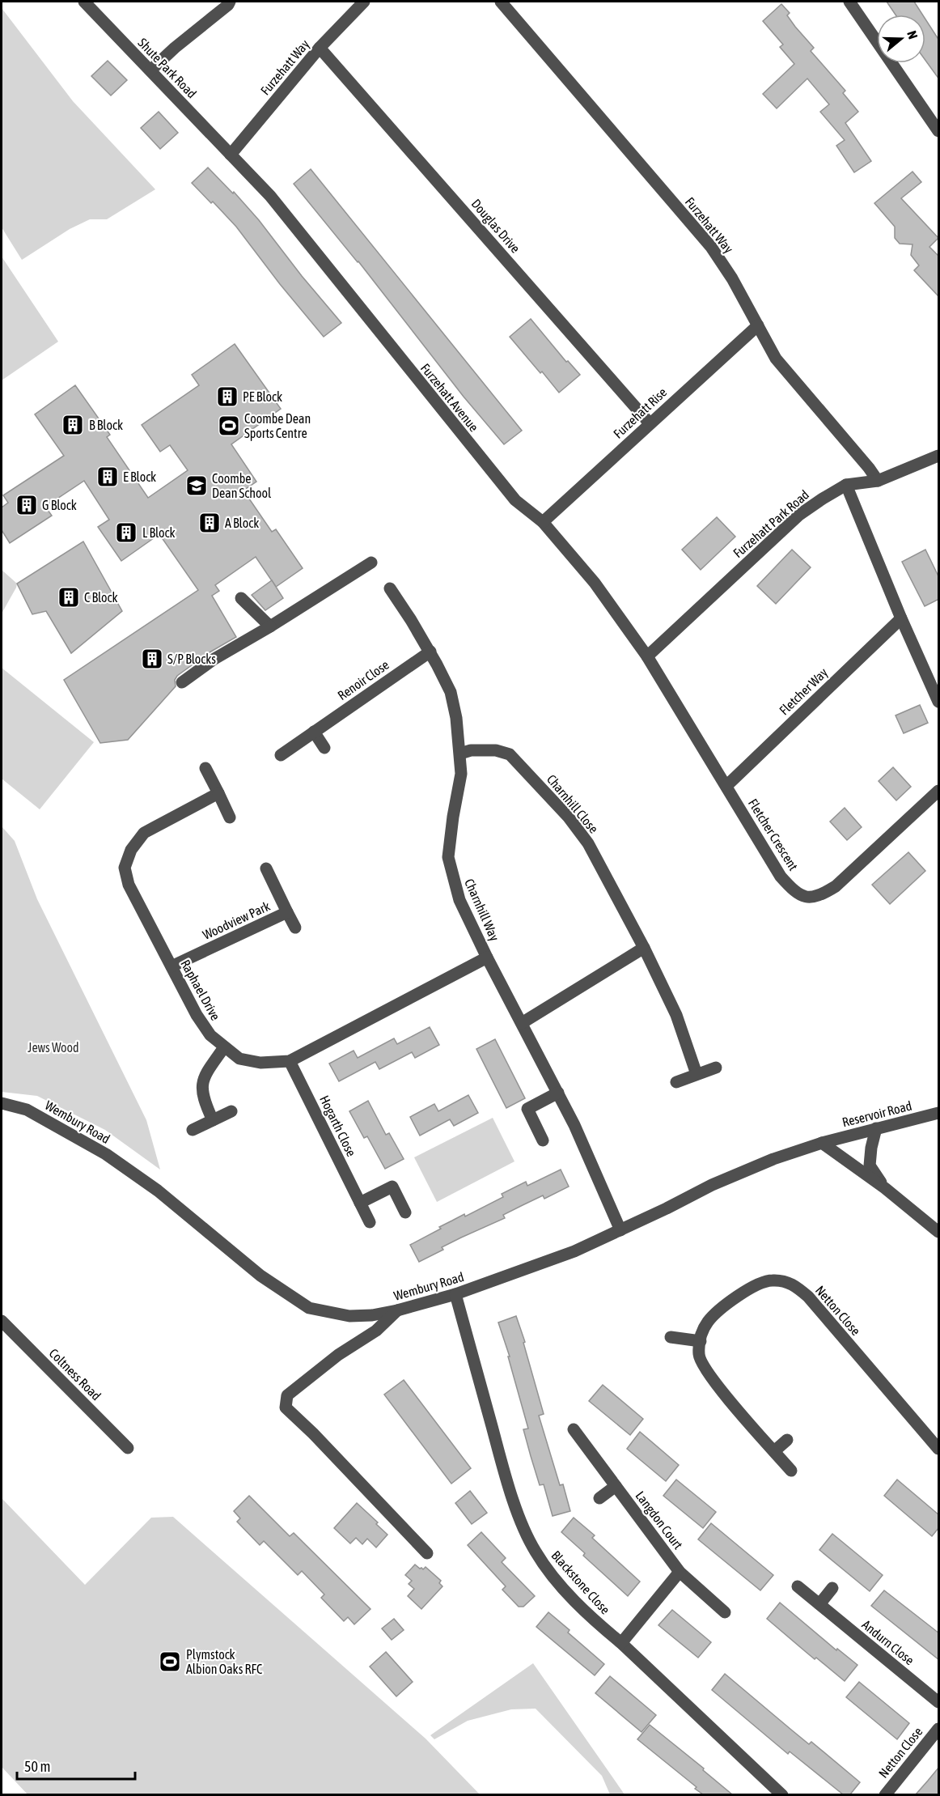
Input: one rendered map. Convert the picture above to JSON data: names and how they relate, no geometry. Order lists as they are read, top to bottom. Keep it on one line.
{"streets":{"street":["Furzehatt Way","Shute Park Road","Douglas Drive","Furzehatt Avenue","Furzehatt Rise","Furzehatt Park Road","Renoir Close","Fletcher Way","Charnhill Close","Fletcher Crescent","Charnhill Way","Woodview Park","Raphael Drive","Reservoir Road","Wembury Road","Hogarth Close","Netton Close","Coltness Road","Langdon Court","Blackstone Close","Andurn Close"]},"crossings":[["Furzehatt Way","Shute Park Road"],["Furzehatt Way","Douglas Drive"],["Furzehatt Way","Furzehatt Avenue"],["Furzehatt Way","Furzehatt Rise"],["Furzehatt Way","Furzehatt Park Road"],["Shute Park Road","Furzehatt Avenue"],["Douglas Drive","Furzehatt Rise"],["Furzehatt Avenue","Furzehatt Rise"],["Furzehatt Avenue","Furzehatt Park Road"],["Furzehatt Avenue","Fletcher Crescent"],["Furzehatt Park Road","Fletcher Crescent"],["Renoir Close","Charnhill Way"],["Fletcher Way","Fletcher Crescent"],["Charnhill Close","Charnhill Way"],["Charnhill Way","Raphael Drive"],["Charnhill Way","Wembury Road"],["Woodview Park","Raphael Drive"],["Raphael Drive","Hogarth Close"],["Reservoir Road","Wembury Road"],["Wembury Road","Blackstone Close"]],"parks":["Jews Wood"],"places":{"building":["PE Block","B Block","E Block","G Block","A Block","L Block","C Block","S/P Blocks"],"sports":["Coombe Dean Sports Centre","Plymstock Albion Oaks RFC"],"school or university":["Coombe Dean School"]},"scale_bar":"50 m","north":"right"}
